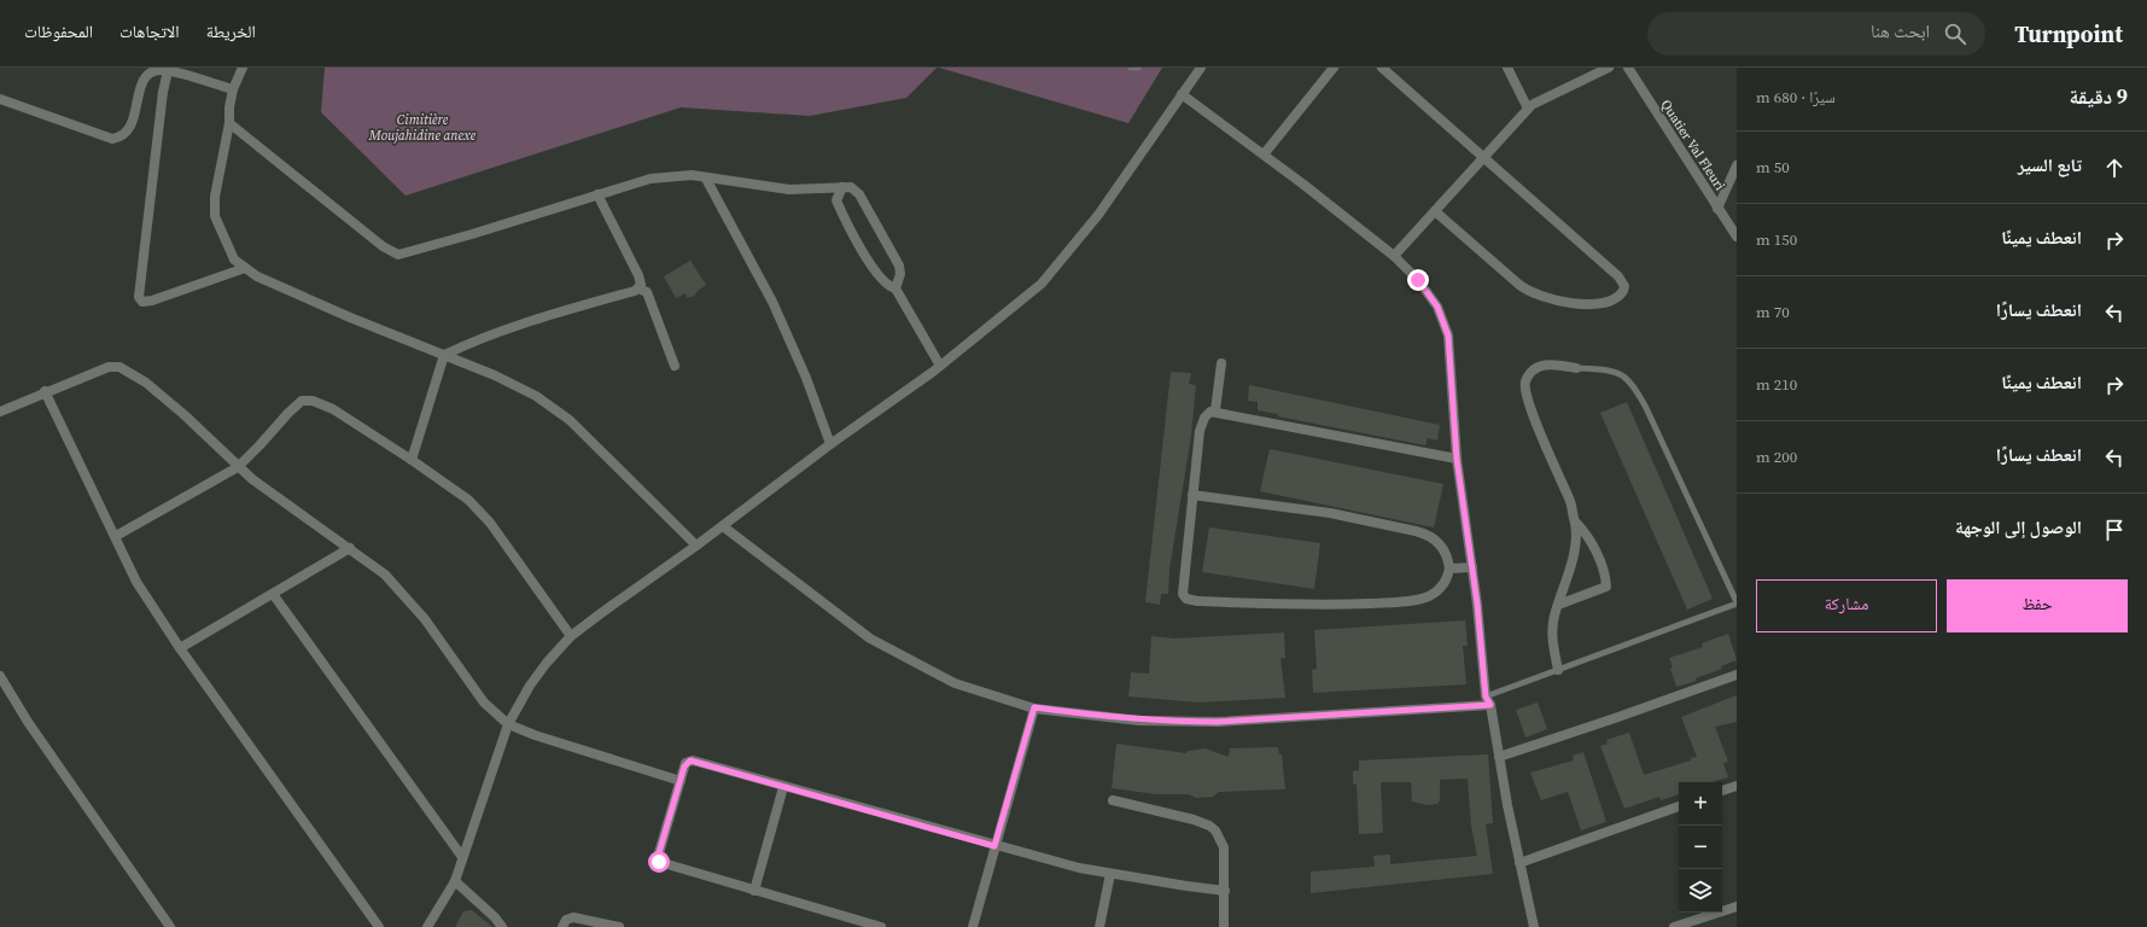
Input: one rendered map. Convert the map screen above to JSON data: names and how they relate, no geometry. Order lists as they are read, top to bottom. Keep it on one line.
{"streets":{"street":["Quatier Val Fleuri"]},"parks":["Cimitière Moujahidine anexe"],"page":{"header":"Turnpoint","search":"ابحث هنا","nav":["الخريطة","الاتجاهات","المحفوظات"],"heading":["9 دقيقة","سيرًا · 680 m"],"list":[["تابع السير","50 m"],["انعطف يمينًا","150 m"],["انعطف يسارًا","70 m"],["انعطف يمينًا","210 m"],["انعطف يسارًا","200 m"],"الوصول إلى الوجهة"],"buttons":["حفظ","مشاركة"],"map_buttons":["+","−"]}}
